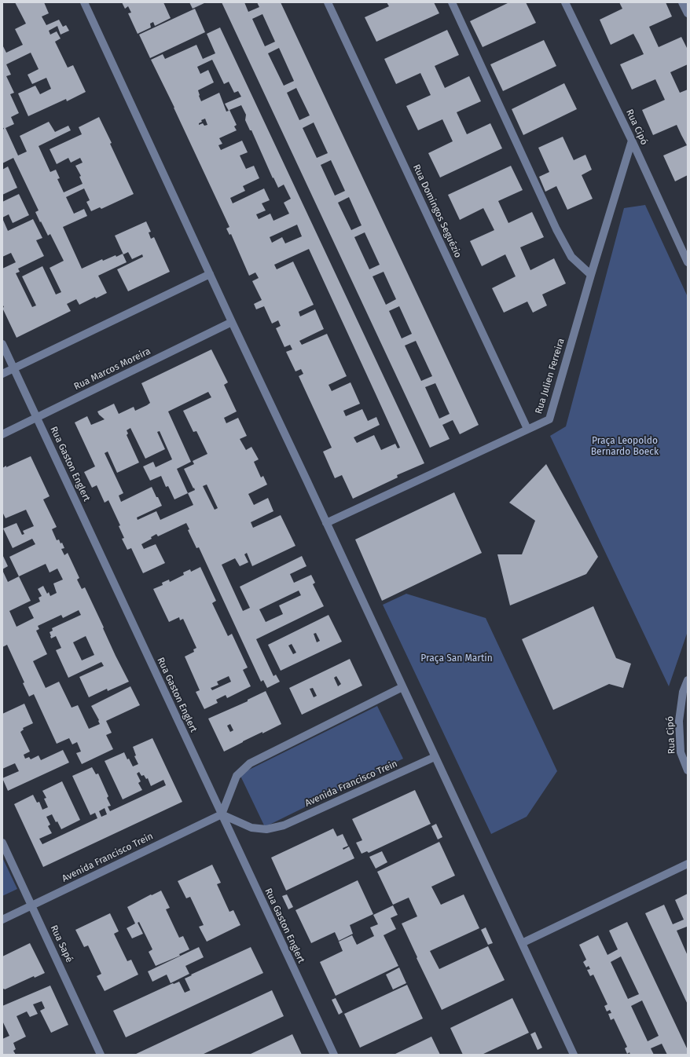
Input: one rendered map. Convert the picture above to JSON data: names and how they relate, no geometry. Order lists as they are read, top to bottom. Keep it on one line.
{"streets":{"street":["Rua Cipó","Rua Domingos Seguézio","Rua Marcos Moreira","Rua Julien Ferreira","Rua Gaston Englert","Avenida Francisco Trein","Rua Sapé"]},"crossings":[["Rua Cipó","Rua Julien Ferreira"],["Rua Domingos Seguézio","Rua Julien Ferreira"],["Rua Marcos Moreira","Rua Gaston Englert"],["Rua Gaston Englert","Avenida Francisco Trein"],["Avenida Francisco Trein","Rua Sapé"]],"parks":["Praça Leopoldo Bernardo Boeck","Praça San Martín"]}
